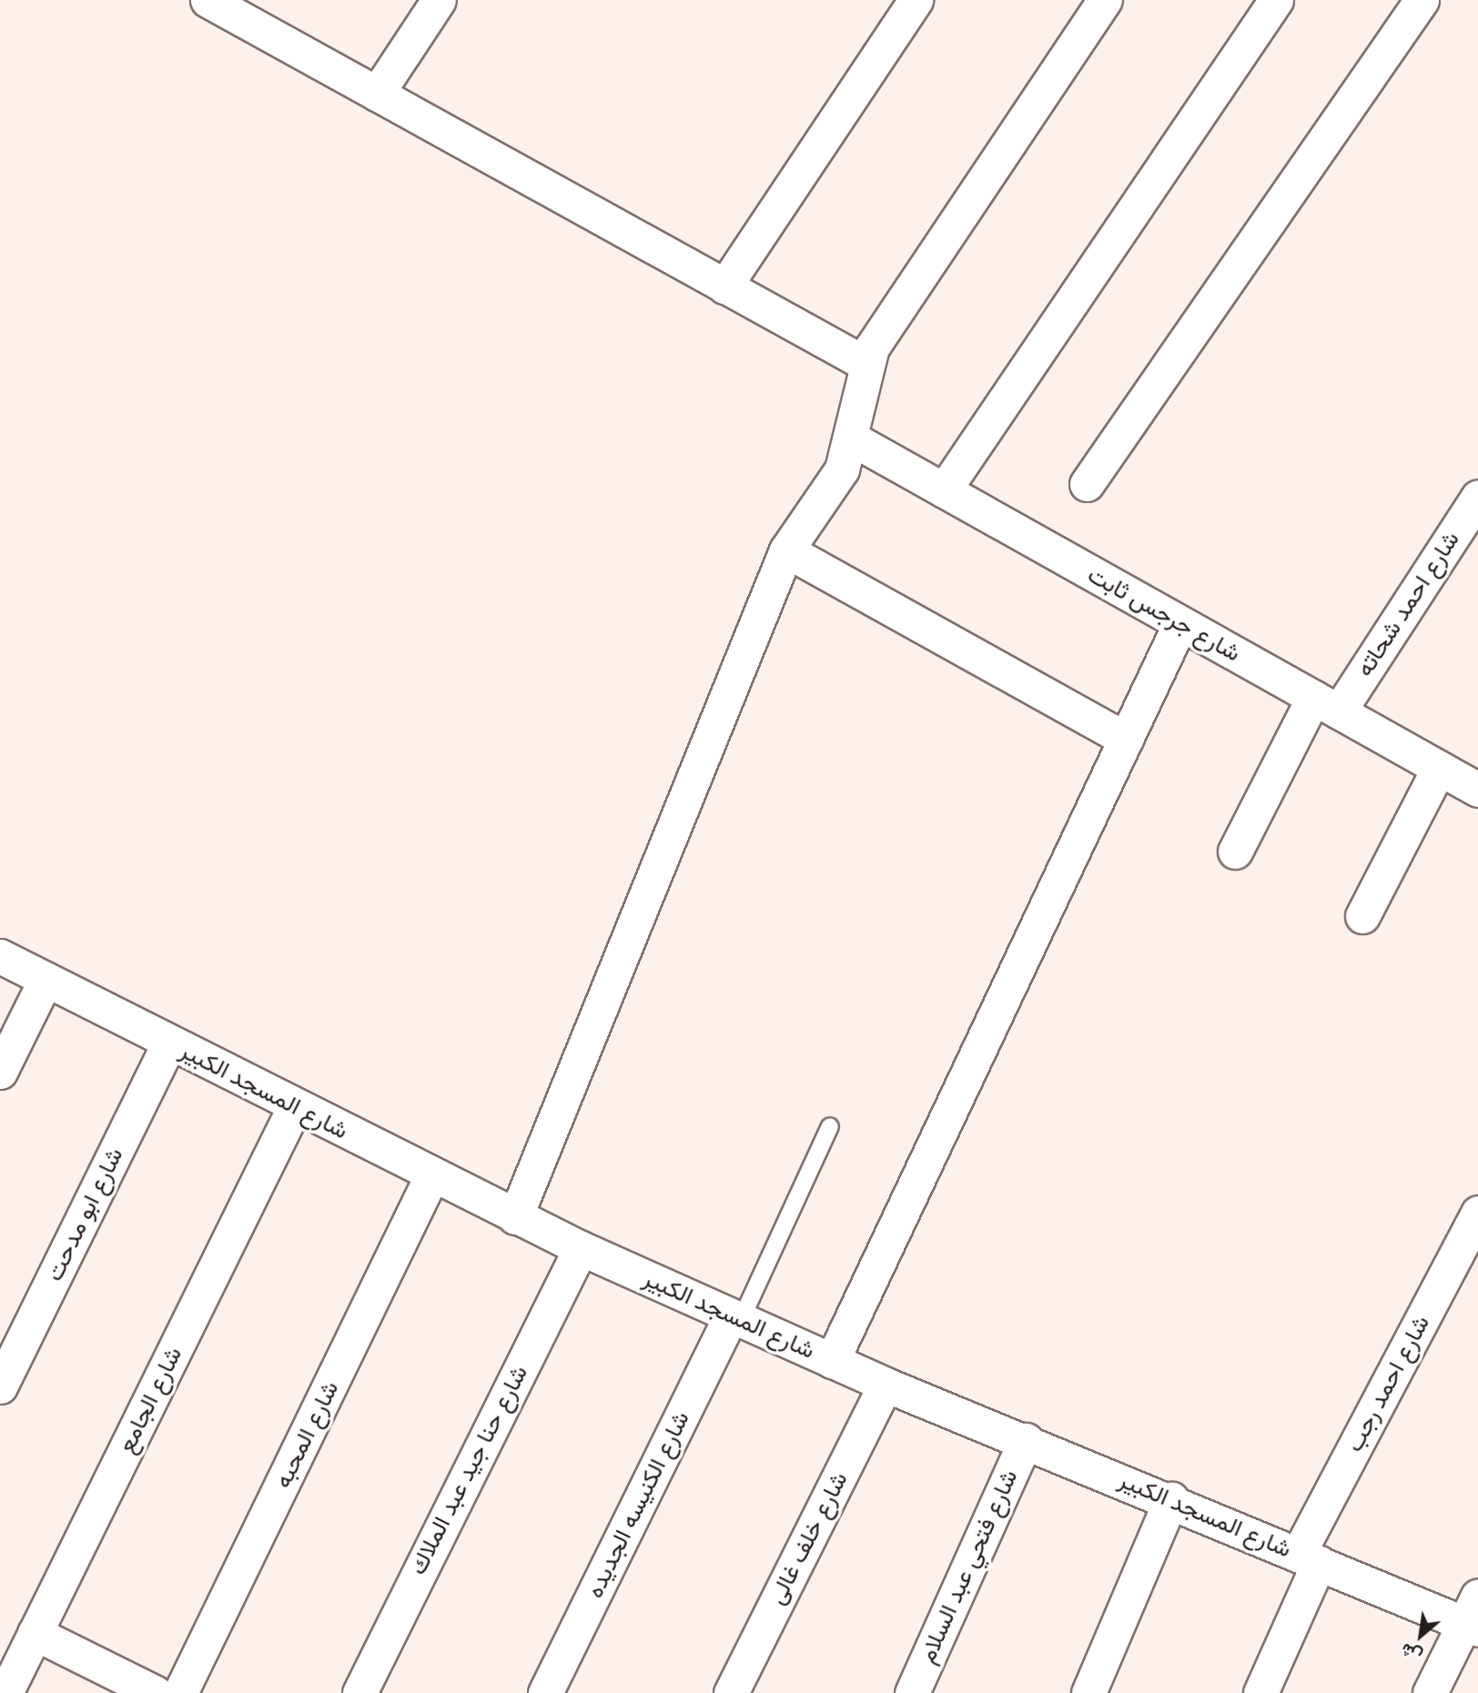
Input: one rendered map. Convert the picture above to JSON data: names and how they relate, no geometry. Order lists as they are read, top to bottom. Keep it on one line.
{"streets":{"street":["شارع احمد شحاته","شارع جرجس ثابت","شارع المسجد الكبير","شارع ابو مدحت","شارع احمد رجب","شارع الجامع","شارع المحبه","شارع حنا جيد عبد الملاك","شارع الكنيسه الجديده","شارع خلف غالى","شارع فتحي عبد السلام"]},"crossings":[["شارع احمد شحاته","شارع جرجس ثابت"],["شارع المسجد الكبير","شارع ابو مدحت"],["شارع المسجد الكبير","شارع احمد رجب"],["شارع المسجد الكبير","شارع الجامع"],["شارع المسجد الكبير","شارع المحبه"],["شارع المسجد الكبير","شارع حنا جيد عبد الملاك"],["شارع المسجد الكبير","شارع الكنيسه الجديده"],["شارع المسجد الكبير","شارع خلف غالى"],["شارع المسجد الكبير","شارع فتحي عبد السلام"]],"north":"bottom left"}
